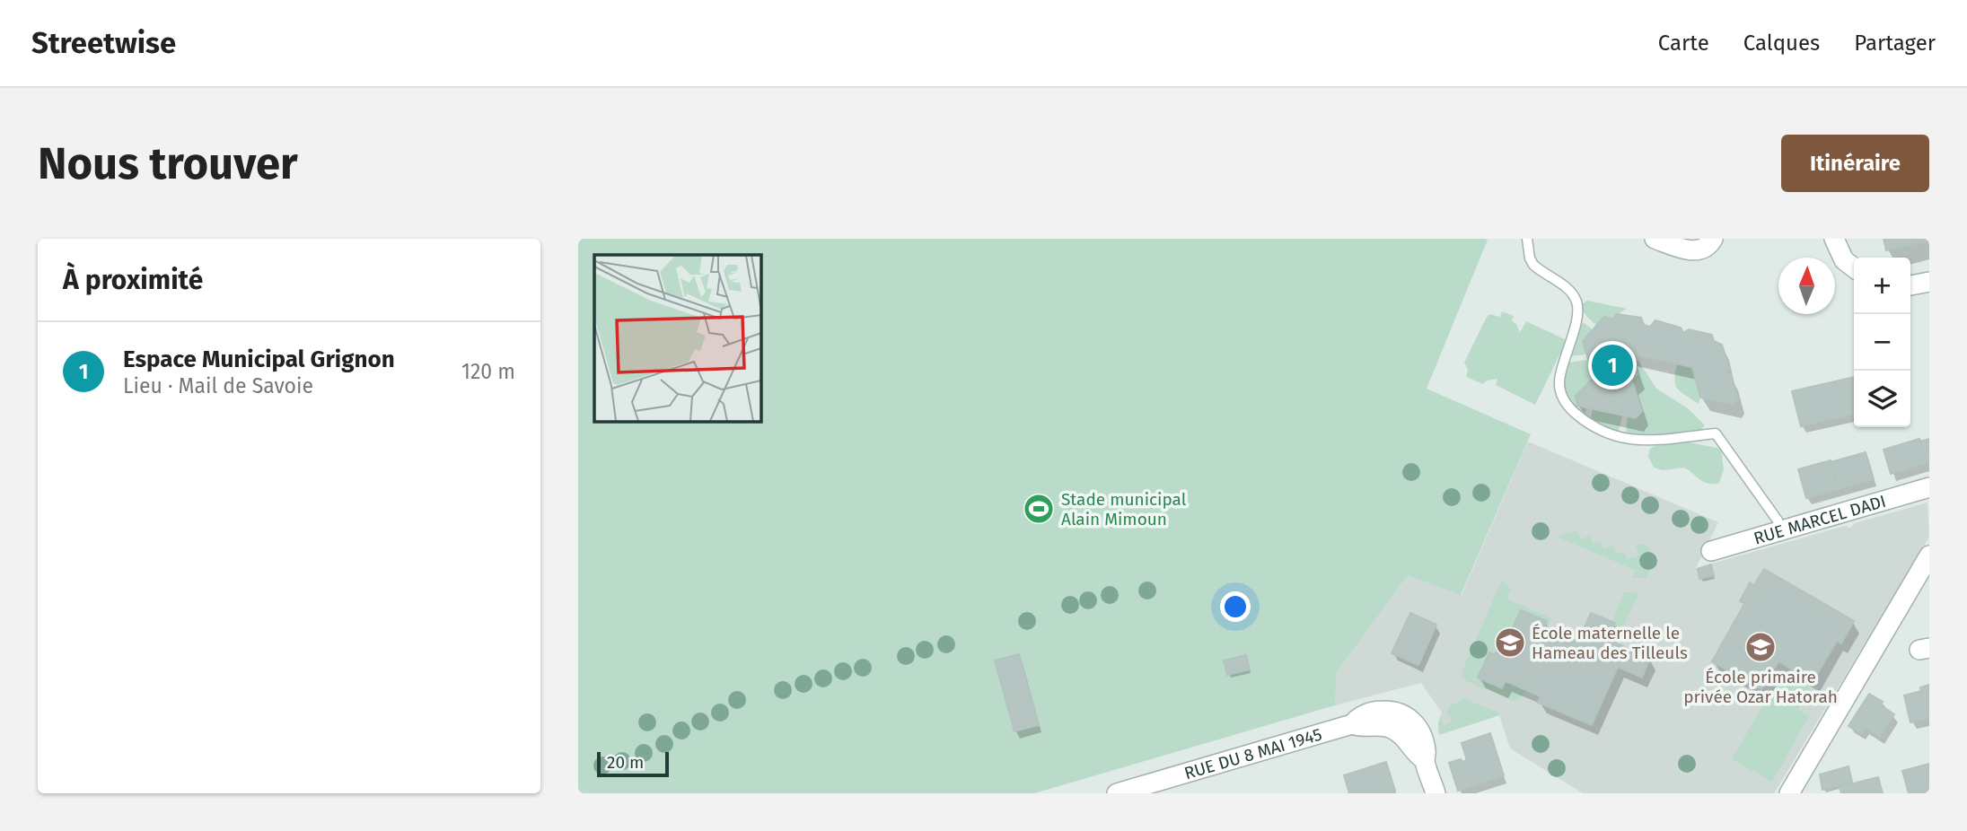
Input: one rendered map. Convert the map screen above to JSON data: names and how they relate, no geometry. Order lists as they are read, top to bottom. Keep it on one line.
{"streets":{"street":["RUE MARCEL DADI","RUE DU 8 MAI 1945"]},"places":{"sports":["Stade municipal Alain Mimoun"],"school or university":["École maternelle le Hameau des Tilleuls","École primaire privée Ozar Hatorah"]},"scale_bar":"20 m","north":"top","page":{"header":"Streetwise","nav":["Carte","Calques","Partager"],"buttons":"Itinéraire","title":"Nous trouver","heading":"À proximité","map_buttons":["+","−"],"list":[{"mark":"1","name":"Espace Municipal Grignon","note":"Lieu · Mail de Savoie","value":"120 m"}],"pins":"1","scale":"20 m"}}
